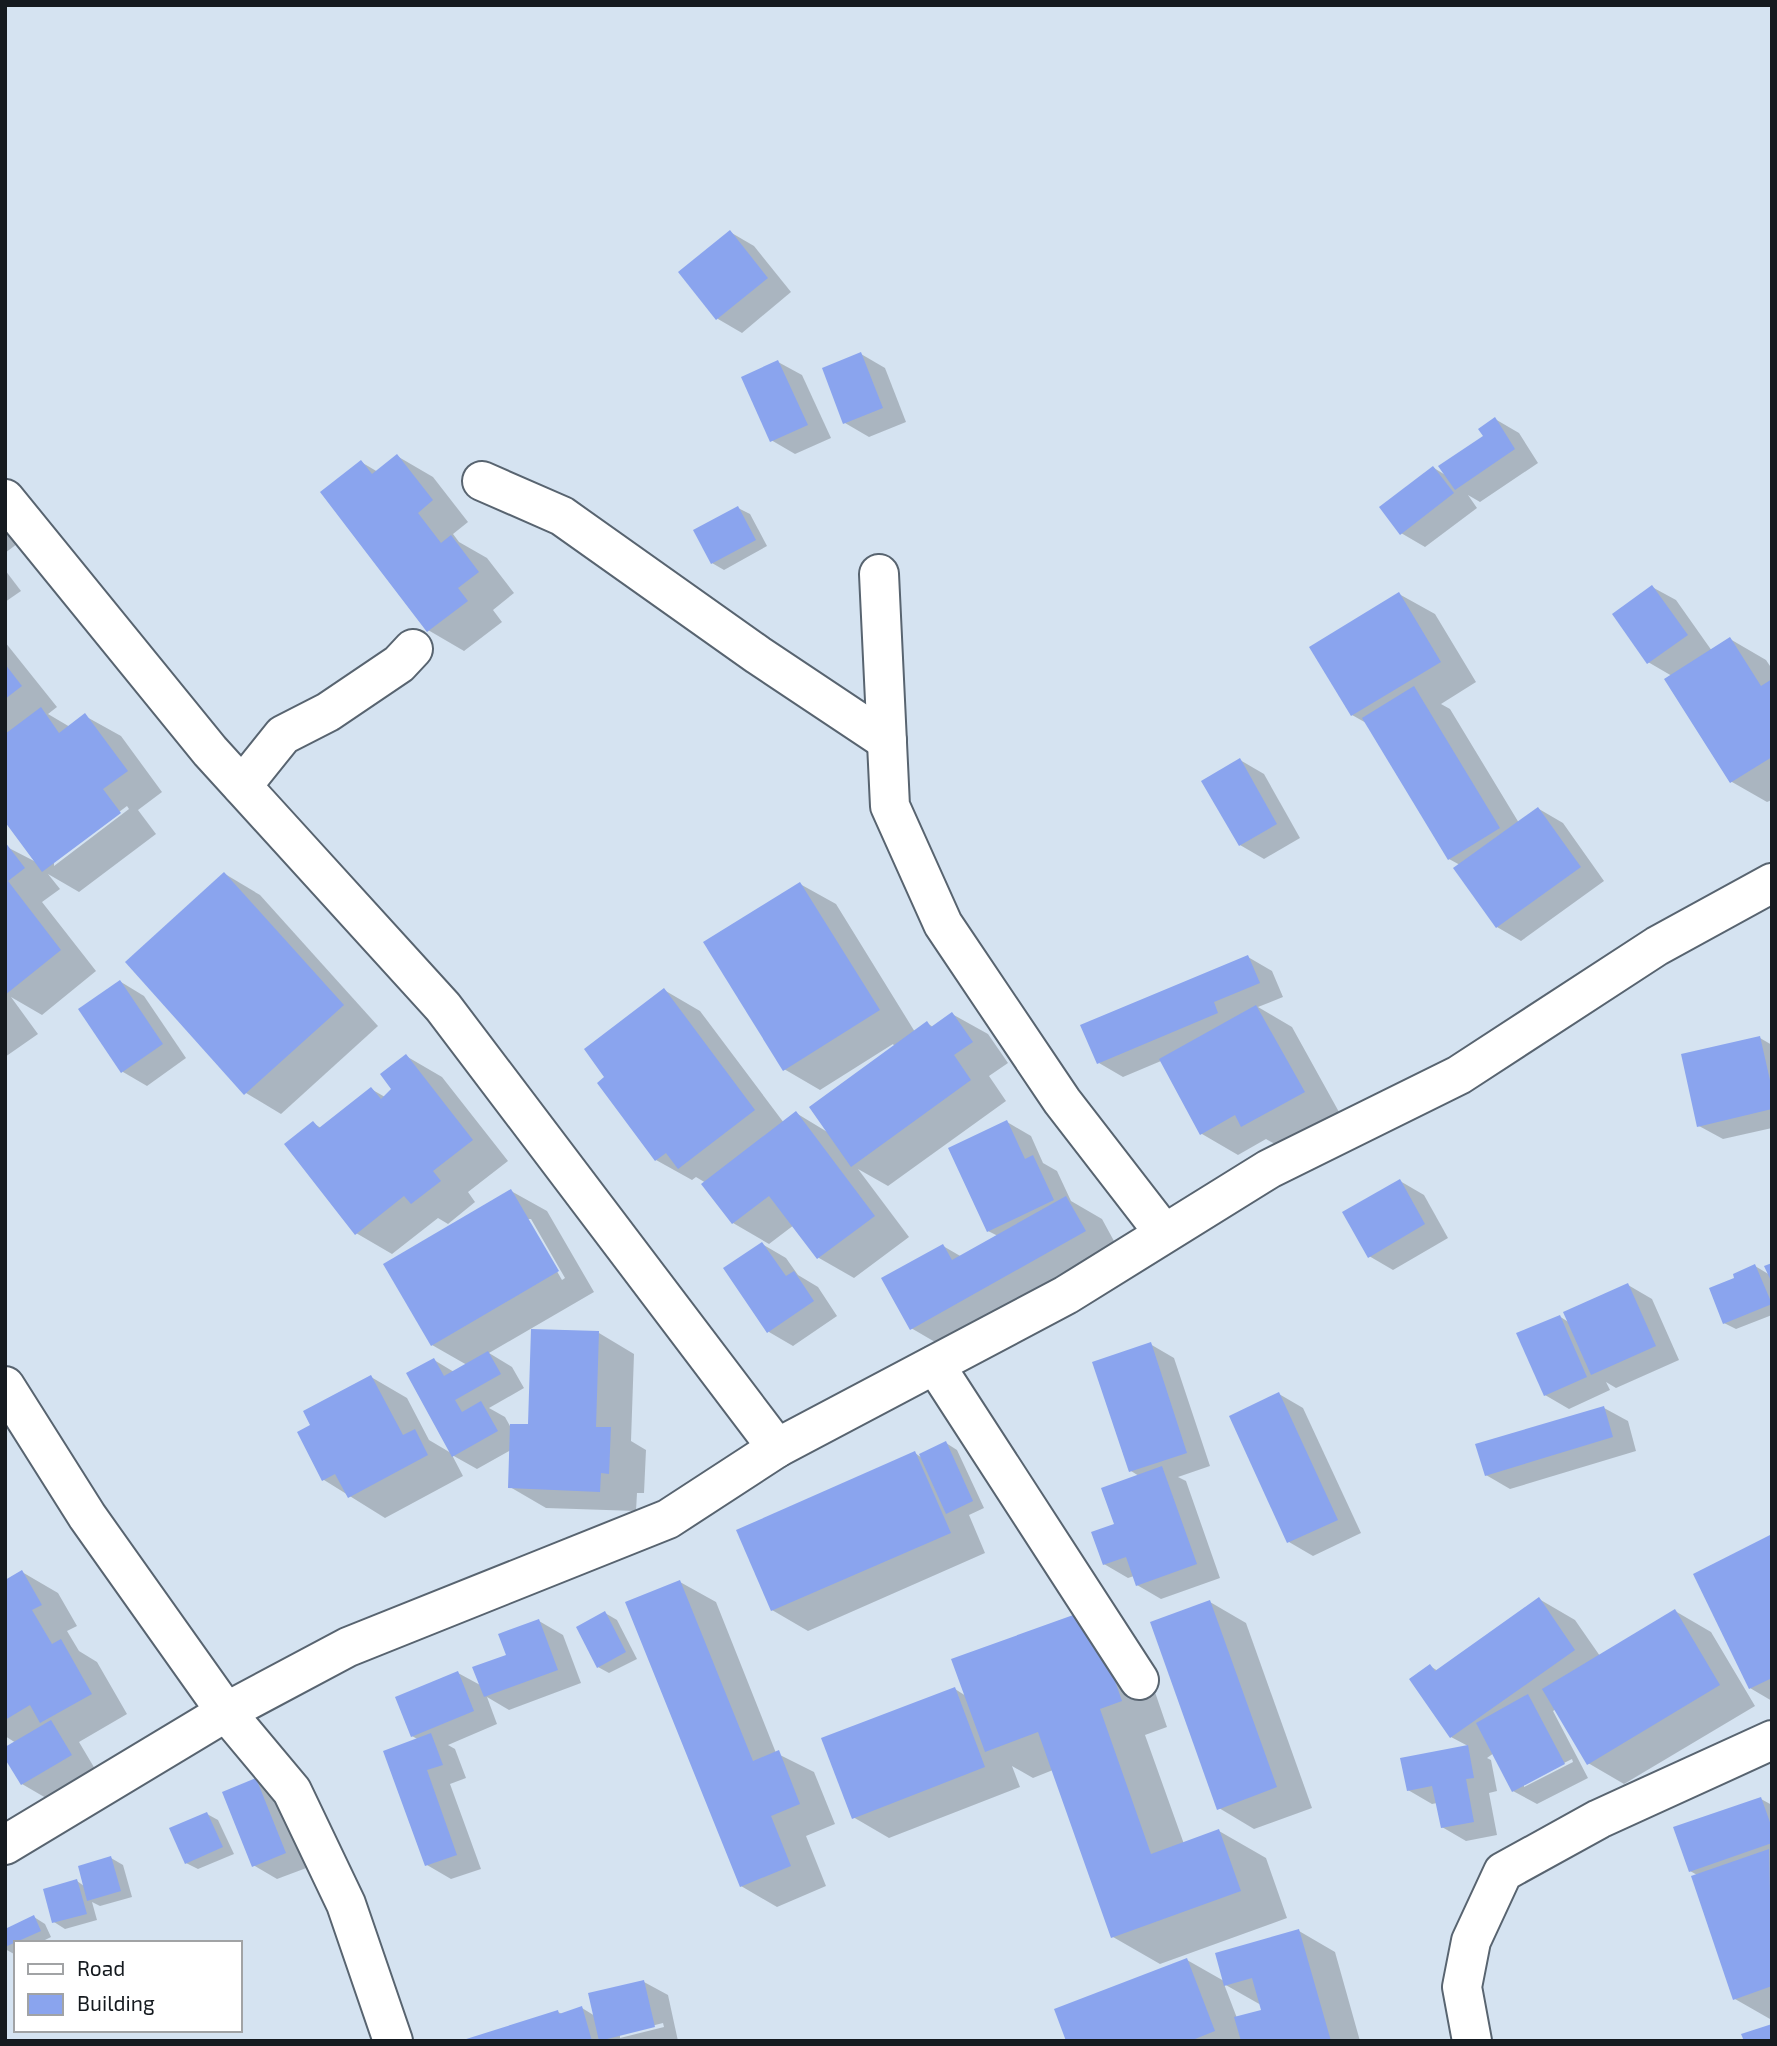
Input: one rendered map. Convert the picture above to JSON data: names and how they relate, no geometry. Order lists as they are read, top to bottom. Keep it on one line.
{"legend":["Road","Building"]}
